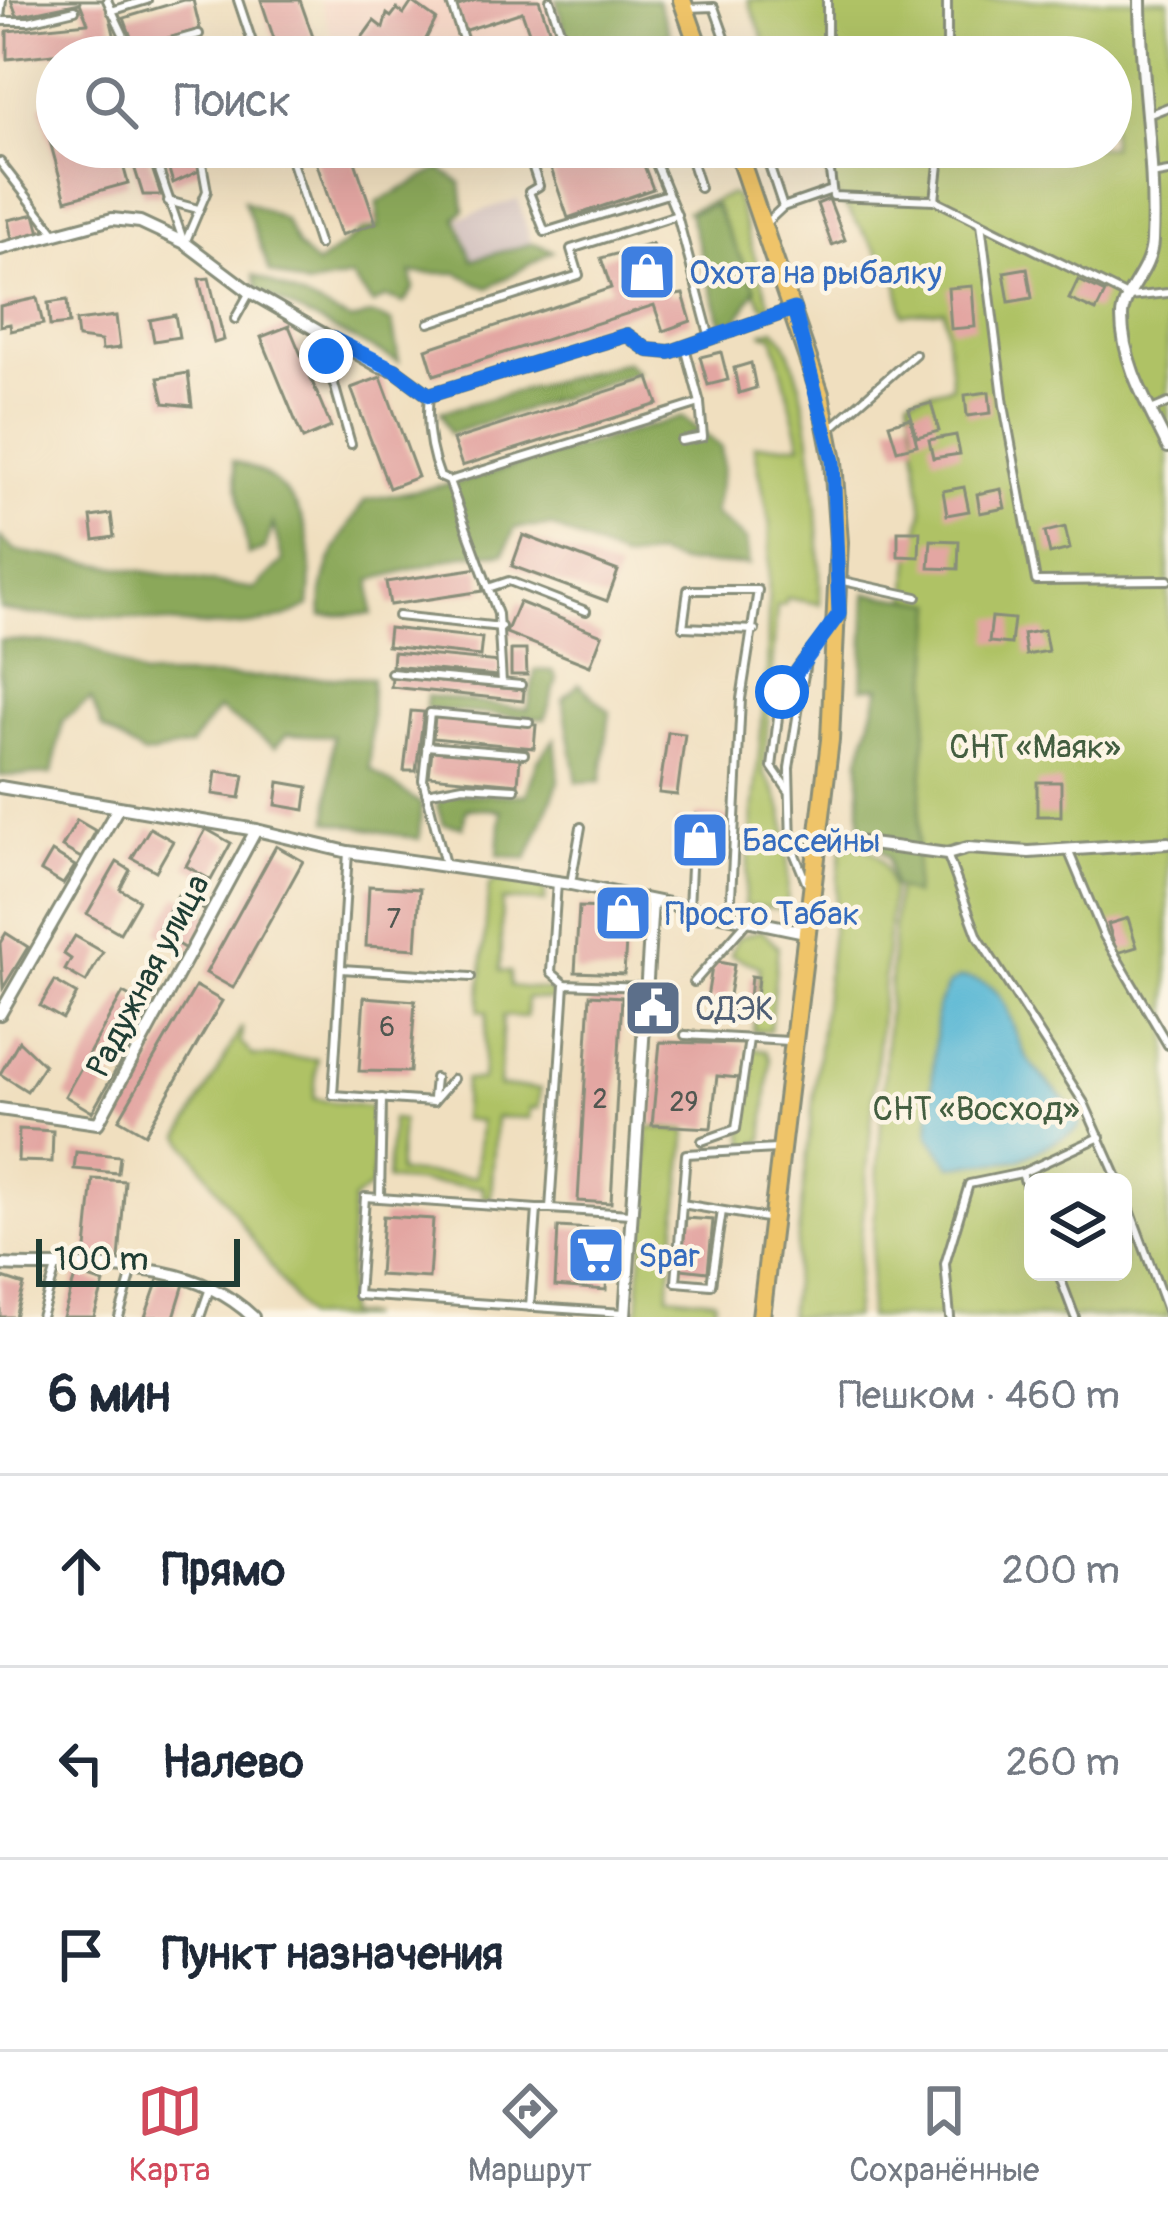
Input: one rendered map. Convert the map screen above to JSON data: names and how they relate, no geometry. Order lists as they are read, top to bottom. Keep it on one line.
{"streets":{"street":["Радужная улица"]},"parks":["СНТ «Маяк»","СНТ «Восход»"],"places":{"shop":["Охота на рыбалку","Бассейны","Просто Табак"],"public building":["СДЭК"],"supermarket":["Spar"]},"house_numbers":["7","6","2","29"],"scale_bar":"100 m","page":{"search":"Поиск","scale":"100 m","heading":["6 мин","Пешком · 460 m"],"list":[["Прямо","200 m"],["Налево","260 m"],"Пункт назначения"],"nav":["Карта","Маршрут","Сохранённые"]}}
